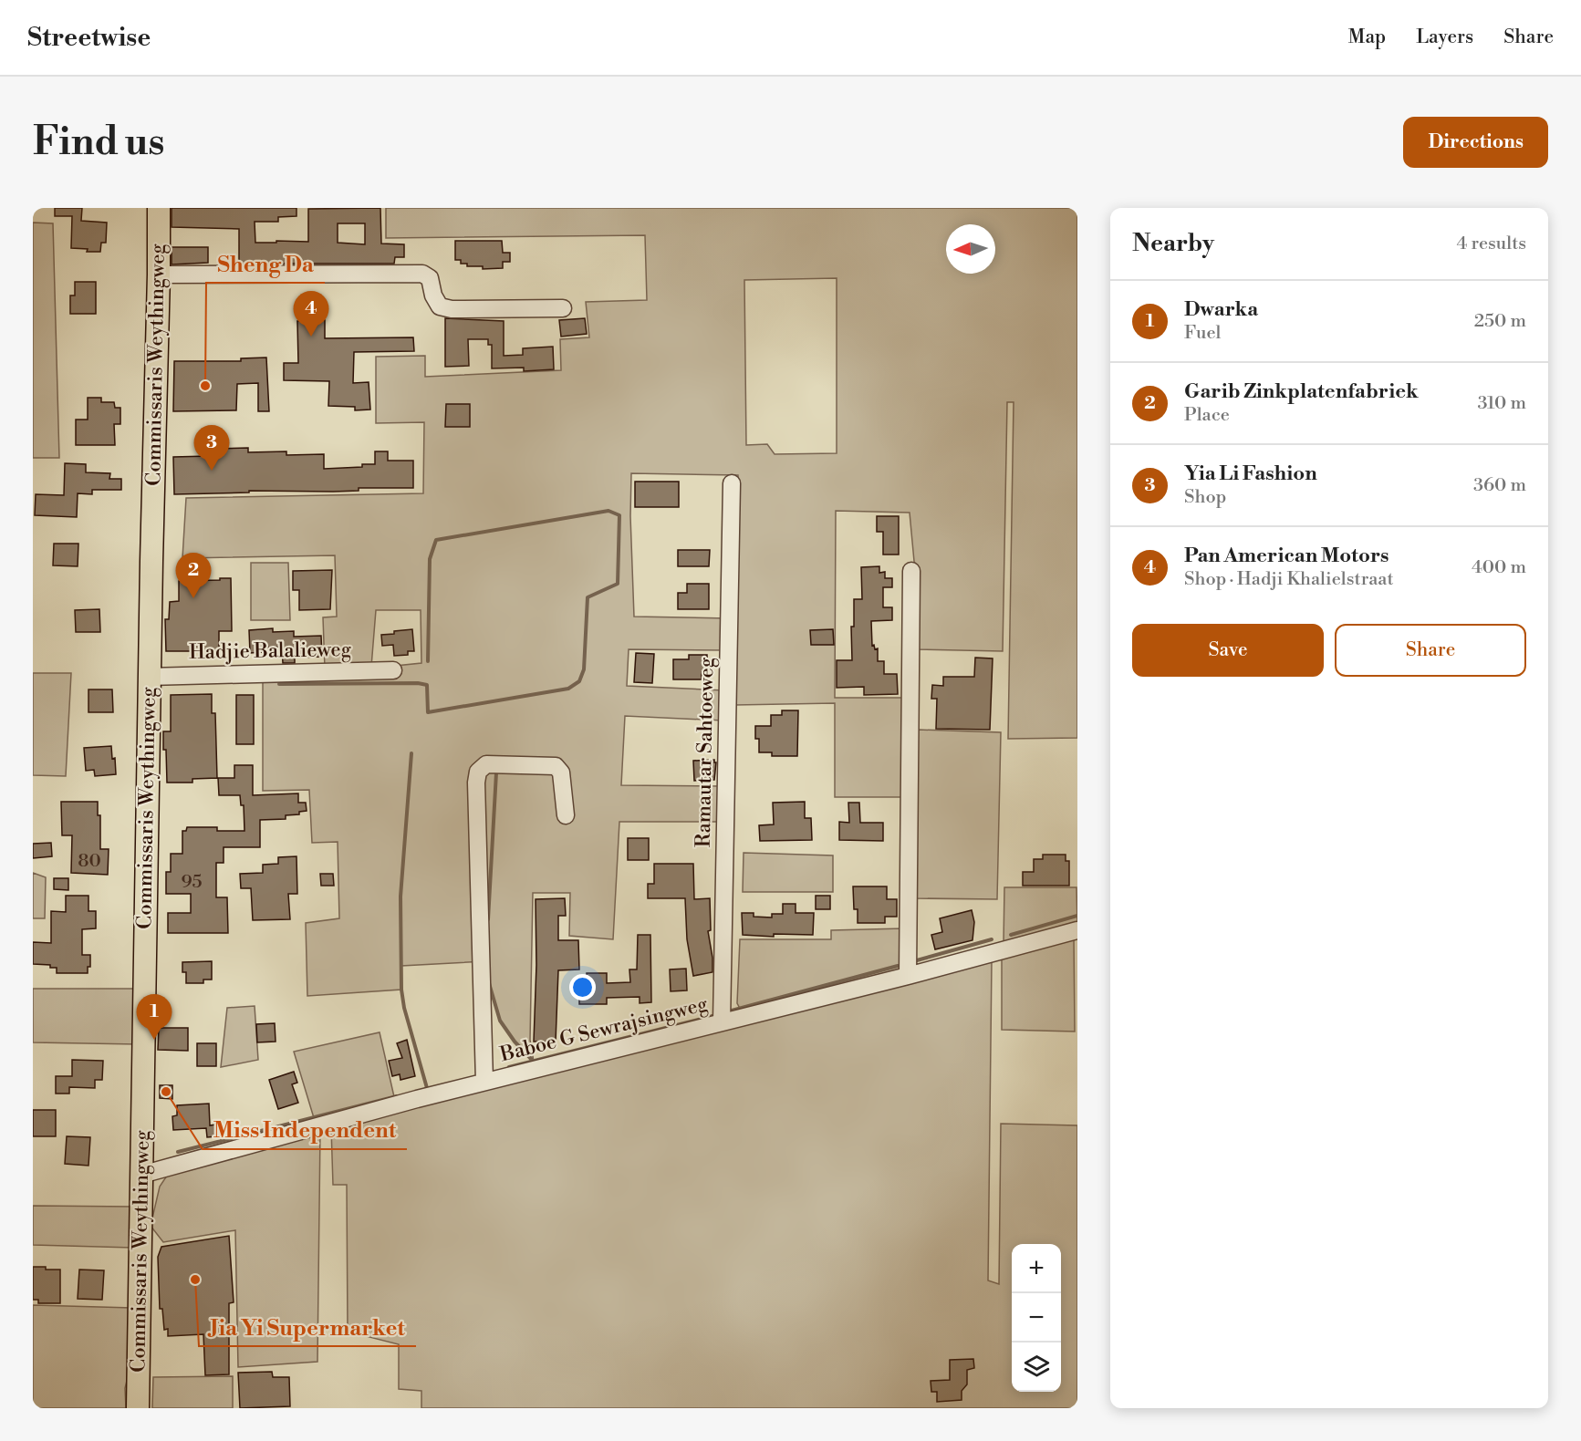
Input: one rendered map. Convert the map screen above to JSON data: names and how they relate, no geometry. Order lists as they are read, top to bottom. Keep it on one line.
{"streets":{"main road":["Commissaris Weythingweg"],"street":["Hadjie Balalieweg","Ramautar Sahtoeweg","Baboe G Sewrajsingweg"]},"crossings":[["Commissaris Weythingweg","Hadjie Balalieweg"],["Commissaris Weythingweg","Baboe G Sewrajsingweg"],["Ramautar Sahtoeweg","Baboe G Sewrajsingweg"]],"places":["Sheng Da","Miss Independent","Jia Yi Supermarket"],"house_numbers":["80","95"],"north":"left","page":{"header":"Streetwise","nav":["Map","Layers","Share"],"buttons":["Directions",["Save","Share"]],"title":"Find us","heading":["Nearby","4 results"],"list":[{"mark":"1","name":"Dwarka","note":"Fuel","value":"250 m"},{"mark":"2","name":"Garib Zinkplatenfabriek","note":"Place","value":"310 m"},{"mark":"3","name":"Yia Li Fashion","note":"Shop","value":"360 m"},{"mark":"4","name":"Pan American Motors","note":"Shop · Hadji Khalielstraat","value":"400 m"}],"pins":["4","3","2","1"],"map_buttons":["+","−"]}}
